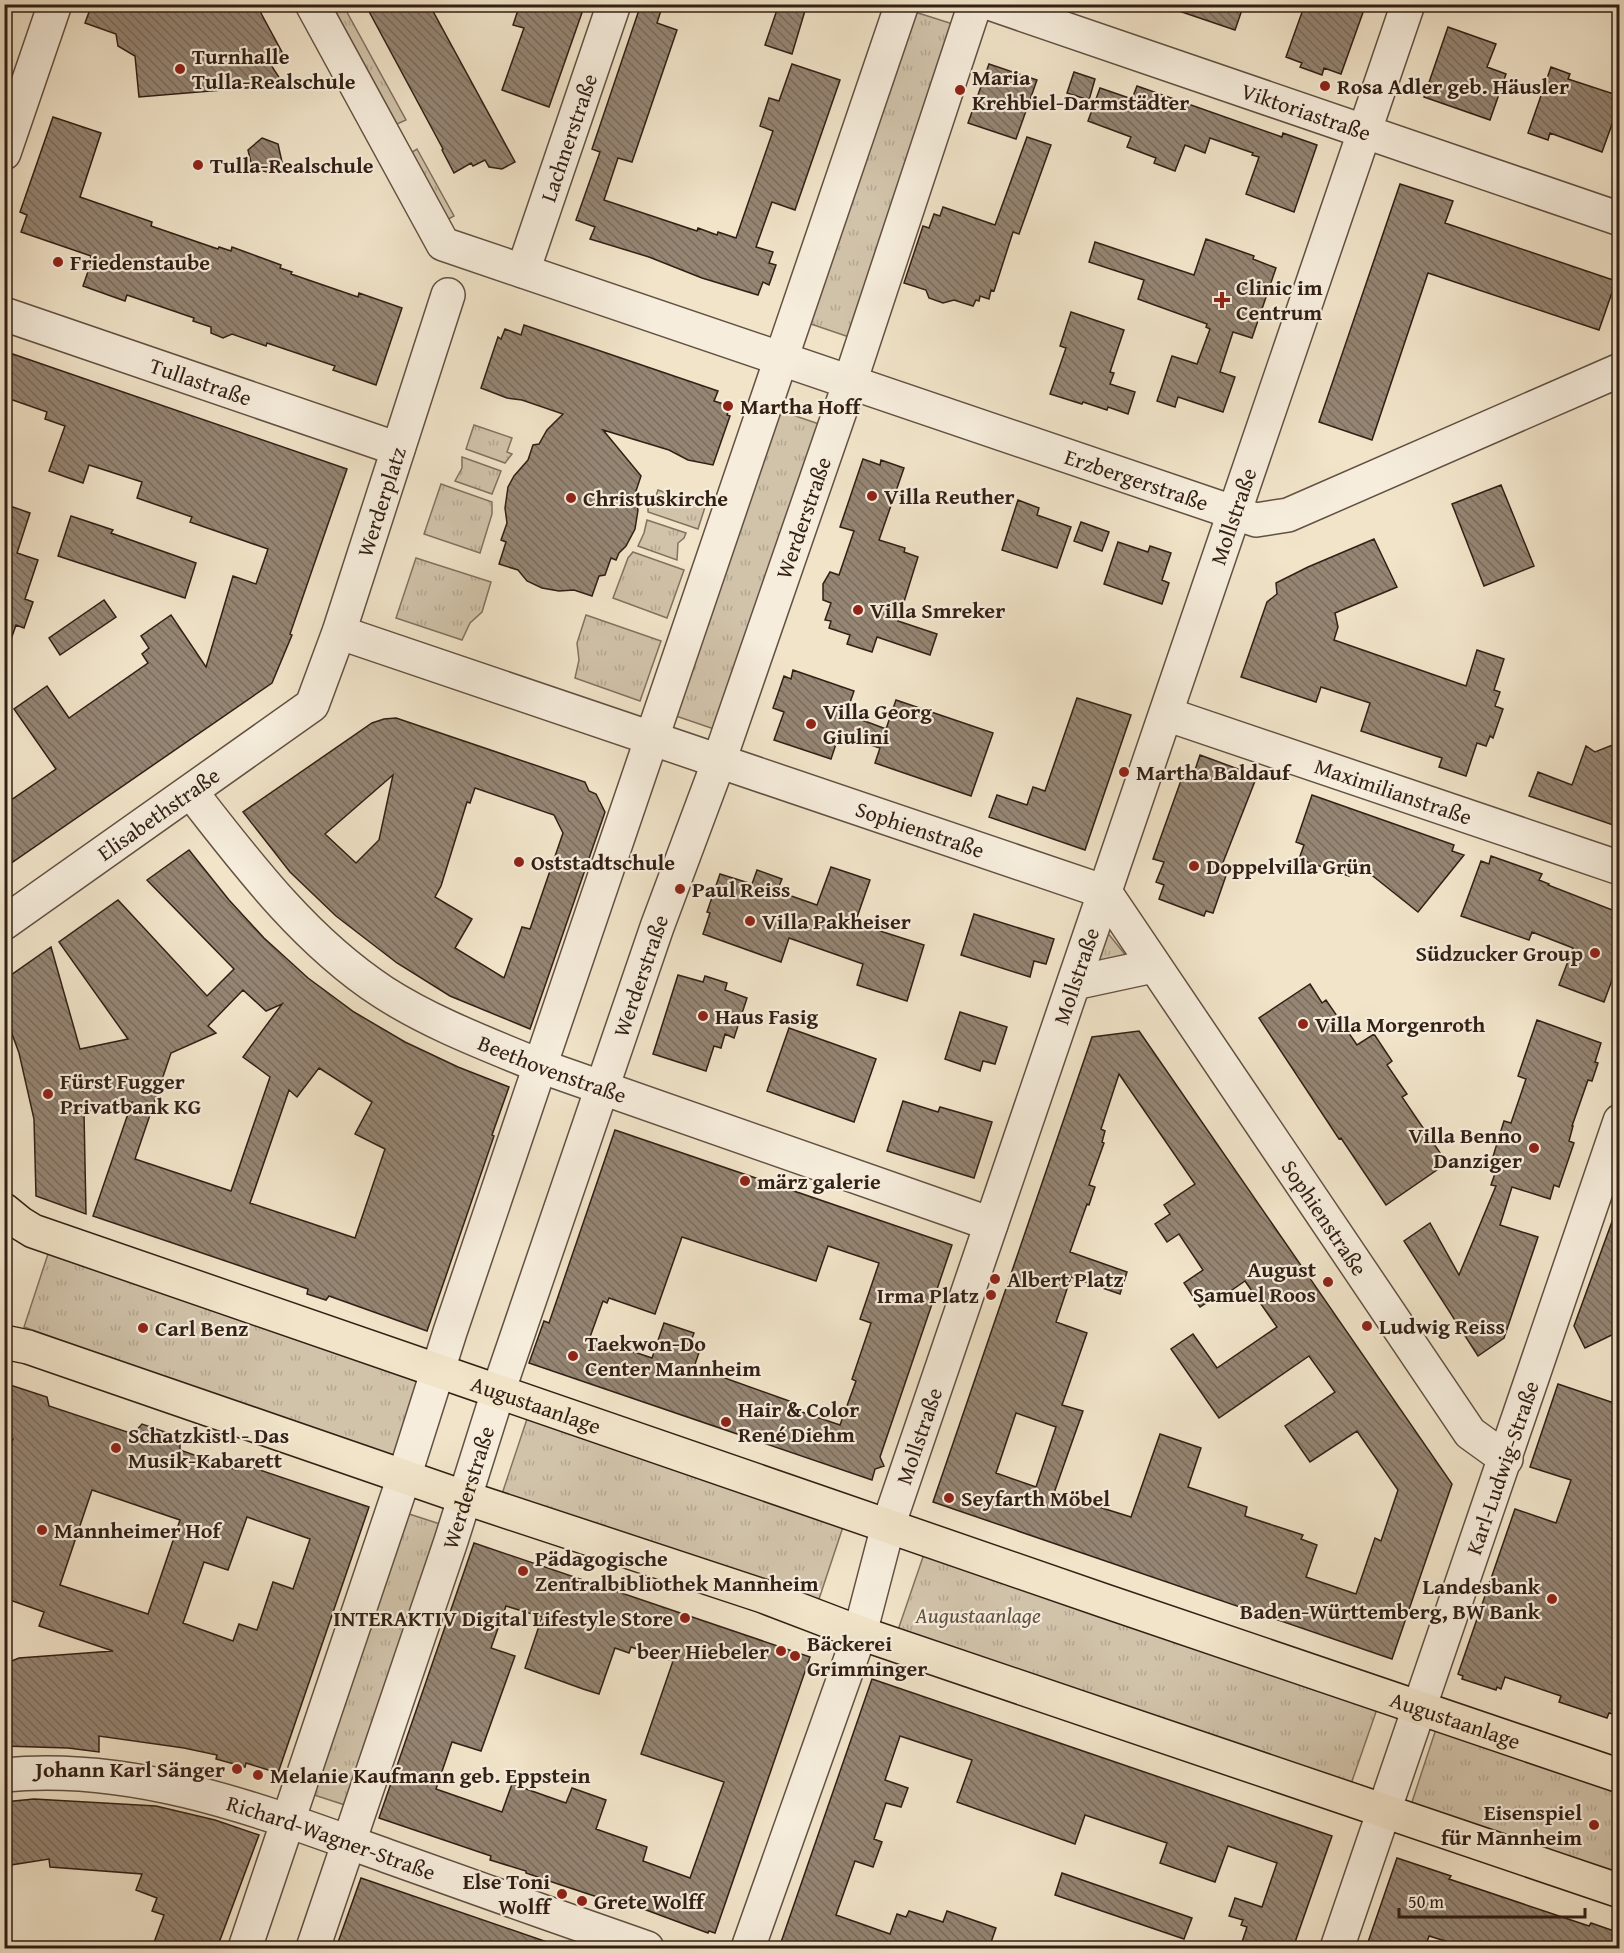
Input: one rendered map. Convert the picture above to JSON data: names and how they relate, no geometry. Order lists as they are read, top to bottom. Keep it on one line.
{"streets":{"main road":["Augustaanlage"],"street":["Viktoriastraße","Lachnerstraße","Tullastraße","Erzbergerstraße","Werderplatz","Mollstraße","Werderstraße","Maximilianstraße","Elisabethstraße","Sophienstraße","Beethovenstraße","Karl-Ludwig-Straße","Richard-Wagner-Straße"]},"crossings":[["Viktoriastraße","Mollstraße"],["Tullastraße","Werderplatz"],["Erzbergerstraße","Mollstraße"],["Erzbergerstraße","Werderstraße"],["Werderplatz","Elisabethstraße"],["Mollstraße","Maximilianstraße"],["Mollstraße","Sophienstraße"],["Mollstraße","Beethovenstraße"],["Mollstraße","Augustaanlage"],["Werderstraße","Sophienstraße"],["Werderstraße","Beethovenstraße"],["Werderstraße","Augustaanlage"],["Werderstraße","Richard-Wagner-Straße"],["Elisabethstraße","Beethovenstraße"],["Sophienstraße","Karl-Ludwig-Straße"],["Augustaanlage","Karl-Ludwig-Straße"]],"parks":["Augustaanlage"],"places":{"other":["Turnhalle Tulla-Realschule","Rosa Adler geb. Häusler","Maria Krehbiel-Darmstädter","Tulla-Realschule","Friedenstaube","Martha Hoff","Villa Reuther","Christuskirche","Villa Smreker","Villa Georg Giulini","Martha Baldauf","Oststadtschule","Doppelvilla Grün","Paul Reiss","Villa Pakheiser","Südzucker Group","Haus Fasig","Villa Morgenroth","Fürst Fugger Privatbank KG","Villa Benno Danziger","märz galerie","Albert Platz","August Samuel Roos","Irma Platz","Ludwig Reiss","Carl Benz","Taekwon-Do Center Mannheim","Hair & Color René Diehm","Schatzkistl - Das Musik-Kabarett","Seyfarth Möbel","Mannheimer Hof","Pädagogische Zentralbibliothek Mannheim","Landesbank Baden-Württemberg, BW Bank","INTERAKTIV Digital Lifestyle Store","beer Hiebeler","Bäckerei Grimminger","Johann Karl Sänger","Melanie Kaufmann geb. Eppstein","Eisenspiel für Mannheim","Else Toni Wolff","Grete Wolff"],"health":["Clinic im Centrum"]},"scale_bar":"50 m"}
